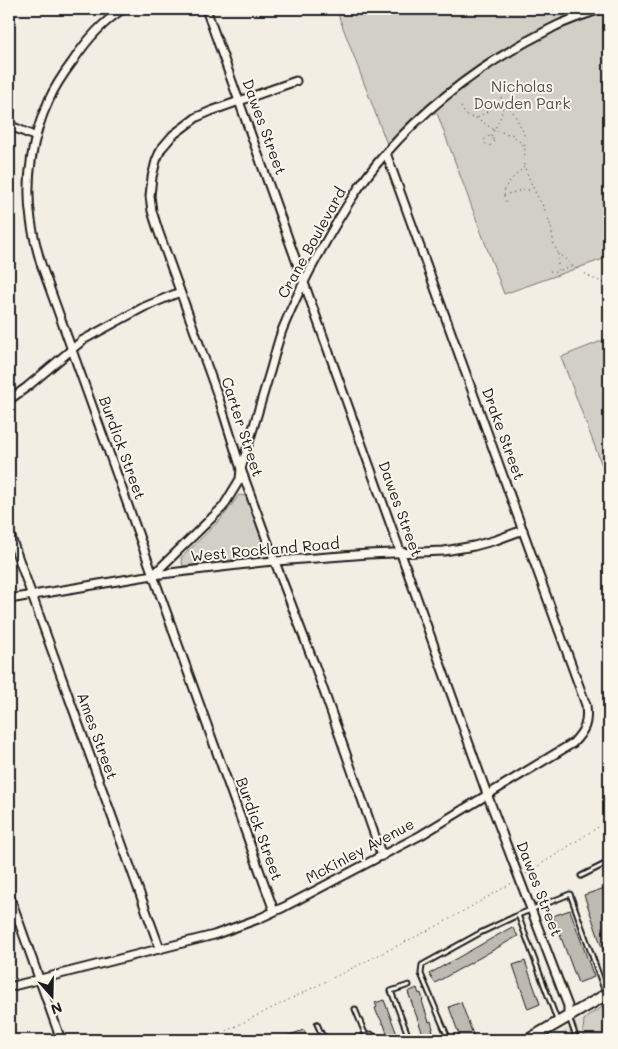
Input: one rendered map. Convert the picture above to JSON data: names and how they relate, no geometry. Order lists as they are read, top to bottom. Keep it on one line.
{"streets":{"street":["Dawes Street","Crane Boulevard","Carter Street","Drake Street","Burdick Street","West Rockland Road","Ames Street","McKinley Avenue"]},"crossings":[["Dawes Street","Crane Boulevard"],["Dawes Street","Carter Street"],["Dawes Street","West Rockland Road"],["Dawes Street","McKinley Avenue"],["Crane Boulevard","Carter Street"],["Crane Boulevard","Drake Street"],["Crane Boulevard","Burdick Street"],["Crane Boulevard","West Rockland Road"],["Carter Street","West Rockland Road"],["Carter Street","McKinley Avenue"],["Drake Street","West Rockland Road"],["Drake Street","McKinley Avenue"],["Burdick Street","West Rockland Road"],["Burdick Street","McKinley Avenue"],["West Rockland Road","Ames Street"],["Ames Street","McKinley Avenue"]],"parks":["Nicholas Dowden Park"],"north":"bottom"}
